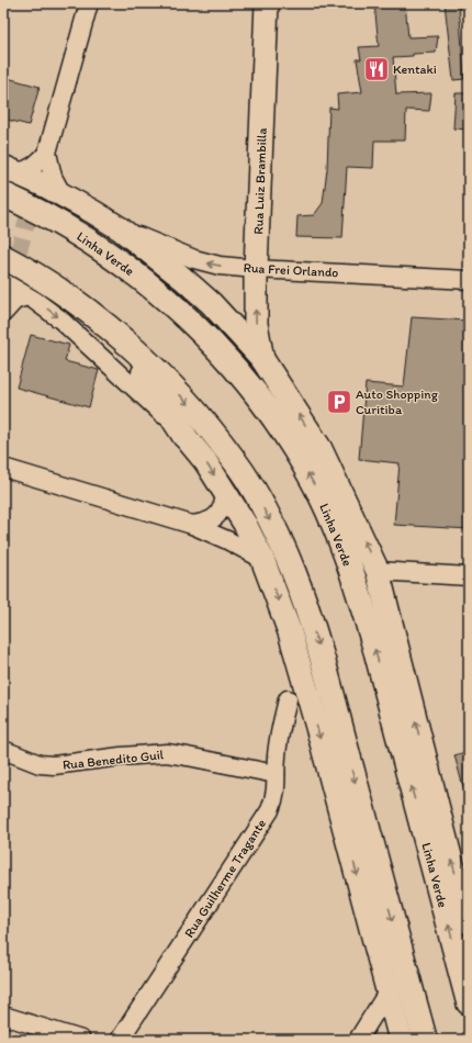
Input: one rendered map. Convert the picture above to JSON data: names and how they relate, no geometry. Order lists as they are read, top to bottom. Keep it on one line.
{"streets":{"highway":["Linha Verde"],"main road":["Rua Luiz Brambilla"],"street":["Rua Frei Orlando","Rua Benedito Guil","Rua Guilherme Tragante"]},"crossings":[["Rua Luiz Brambilla","Linha Verde"],["Rua Luiz Brambilla","Rua Frei Orlando"],["Linha Verde","Rua Frei Orlando"],["Rua Benedito Guil","Rua Guilherme Tragante"]],"places":{"restaurant":["Kentaki"],"parking":["Auto Shopping Curitiba"]}}
